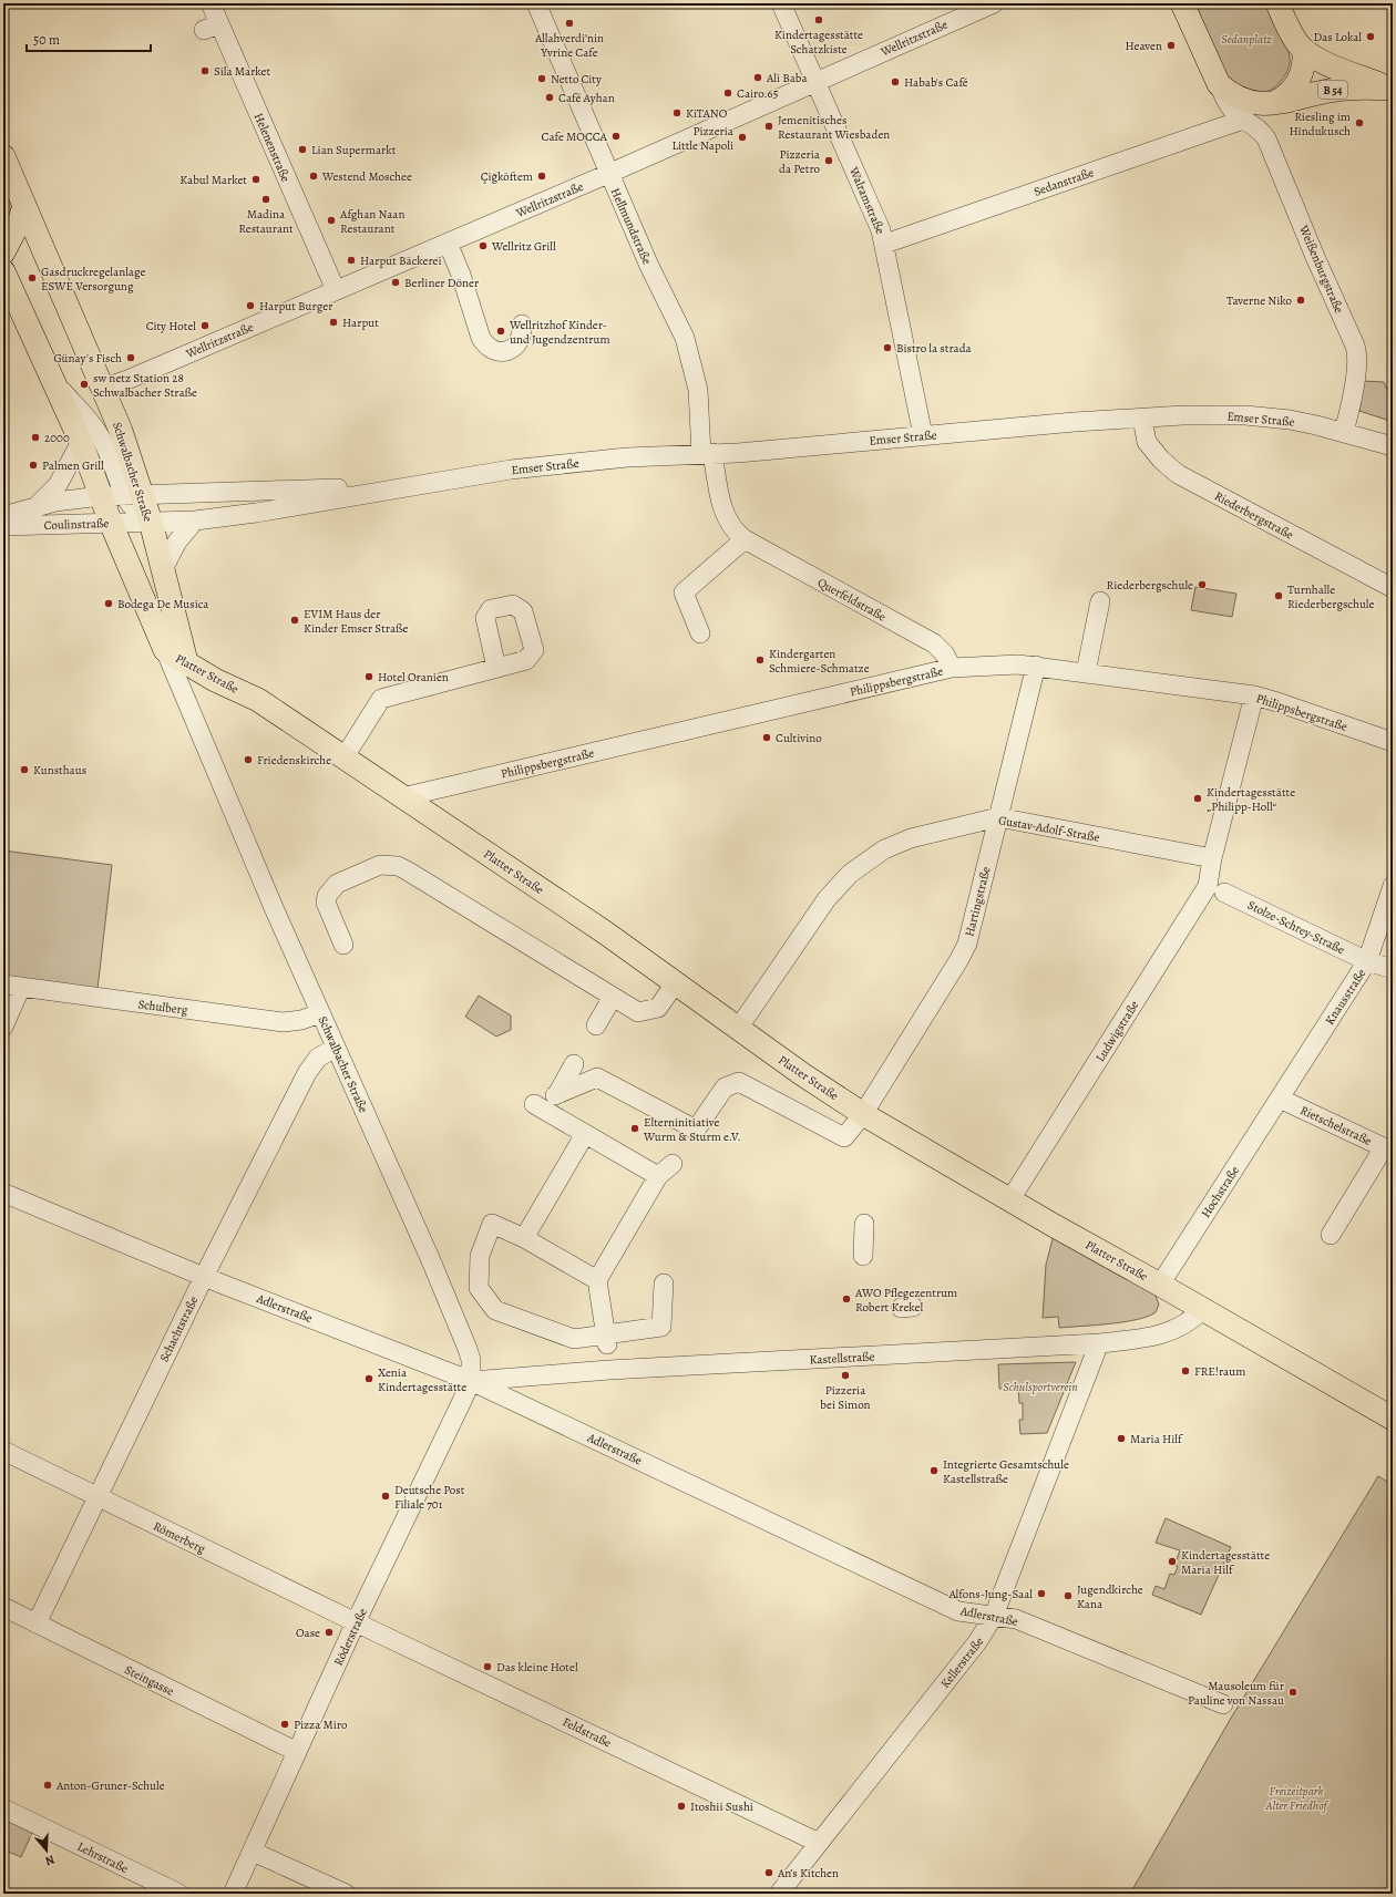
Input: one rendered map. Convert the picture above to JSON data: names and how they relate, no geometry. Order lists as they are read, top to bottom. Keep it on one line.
{"streets":{"main road":["B 54","Schwalbacher Straße","Platter Straße"],"street":["Wellritzstraße","Helenenstraße","Sedanstraße","Walramstraße","Hellmundstraße","Weißenburgstraße","Emser Straße","Riederbergstraße","Coulinstraße","Querfeldstraße","Philippsbergstraße","Gustav-Adolf-Straße","Hartingstraße","Stolze-Schrey-Straße","Knausstraße","Schulberg","Ludwigstraße","Rietschelstraße","Hochstraße","Adlerstraße","Schachtstraße","Kastellstraße","Römerberg","Röderstraße","Kellerstraße","Steingasse","Feldstraße","Lehrstraße"]},"crossings":[["Wellritzstraße","Helenenstraße"],["Wellritzstraße","Walramstraße"],["Wellritzstraße","Hellmundstraße"],["Wellritzstraße","Schwalbacher Straße"],["Sedanstraße","Walramstraße"],["Sedanstraße","Weißenburgstraße"],["Walramstraße","Emser Straße"],["Hellmundstraße","Emser Straße"],["Hellmundstraße","Querfeldstraße"],["Weißenburgstraße","Emser Straße"],["Emser Straße","Schwalbacher Straße"],["Emser Straße","Riederbergstraße"],["Emser Straße","Coulinstraße"],["Emser Straße","Querfeldstraße"],["Schwalbacher Straße","Coulinstraße"],["Schwalbacher Straße","Platter Straße"],["Schwalbacher Straße","Schulberg"],["Schwalbacher Straße","Adlerstraße"],["Schwalbacher Straße","Schachtstraße"],["Schwalbacher Straße","Kastellstraße"],["Schwalbacher Straße","Röderstraße"],["Querfeldstraße","Philippsbergstraße"],["Platter Straße","Philippsbergstraße"],["Platter Straße","Gustav-Adolf-Straße"],["Platter Straße","Hartingstraße"],["Platter Straße","Ludwigstraße"],["Platter Straße","Hochstraße"],["Platter Straße","Kastellstraße"],["Philippsbergstraße","Hartingstraße"],["Philippsbergstraße","Ludwigstraße"],["Gustav-Adolf-Straße","Hartingstraße"],["Gustav-Adolf-Straße","Ludwigstraße"],["Stolze-Schrey-Straße","Knausstraße"],["Knausstraße","Rietschelstraße"],["Knausstraße","Hochstraße"],["Rietschelstraße","Hochstraße"],["Adlerstraße","Schachtstraße"],["Adlerstraße","Kastellstraße"],["Adlerstraße","Röderstraße"],["Adlerstraße","Kellerstraße"],["Schachtstraße","Römerberg"],["Schachtstraße","Steingasse"],["Kastellstraße","Röderstraße"],["Kastellstraße","Kellerstraße"],["Römerberg","Röderstraße"],["Römerberg","Feldstraße"],["Röderstraße","Steingasse"],["Röderstraße","Feldstraße"],["Kellerstraße","Feldstraße"]],"parks":["Sedanplatz","Schulsportverein","Freizeitpark Alter Friedhof"],"places":["Kindertagesstätte Schatzkiste","Allahverdi’nin Yvrine Cafe","Das Lokal","Heaven","Sila Market","Ali Baba","Netto City","Habab's Café","Cairo.65","Café Ayhan","KiTANO","Riesling im Hindukusch","Jemenitisches Restaurant Wiesbaden","Cafe MOCCA","Pizzeria Little Napoli","Lian Supermarkt","Pizzeria da Petro","Westend Moschee","Çiğköftem","Kabul Market","Madina Restaurant","Afghan Naan Restaurant","Wellritz Grill","Harput Bäckerei","Gasdruckregelanlage ESWE Versorgung","Berliner Döner","Taverne Niko","Harput Burger","Harput","City Hotel","Wellritzhof Kinder- und Jugendzentrum","Bistro la strada","Günay's Fisch","sw netz Station 28 Schwalbacher Straße","2000","Palmen Grill","Riederbergschule","Turnhalle Riederbergschule","Bodega De Musica","EVIM Haus der Kinder Emser Straße","Kindergarten Schmiere-Schmatze","Hotel Oranien","Cultivino","Friedenskirche","Kunsthaus","Kindertagesstätte „Philipp-Holl“","Elterninitiative Wurm & Sturm e.V.","AWO Pflegezentrum Robert Krekel","FRE!raum","Pizzeria bei Simon","Xenia Kindertagesstätte","Maria Hilf","Integrierte Gesamtschule Kastellstraße","Deutsche Post Filiale 701","Kindertagesstätte Maria Hilf","Alfons-Jung-Saal","Jugendkirche Kana","Oase","Das kleine Hotel","Mausoleum für Pauline von Nassau","Pizza Miro","Anton-Gruner-Schule","Itoshii Sushi","An’s Kitchen"],"scale_bar":"50 m","north":"bottom"}
